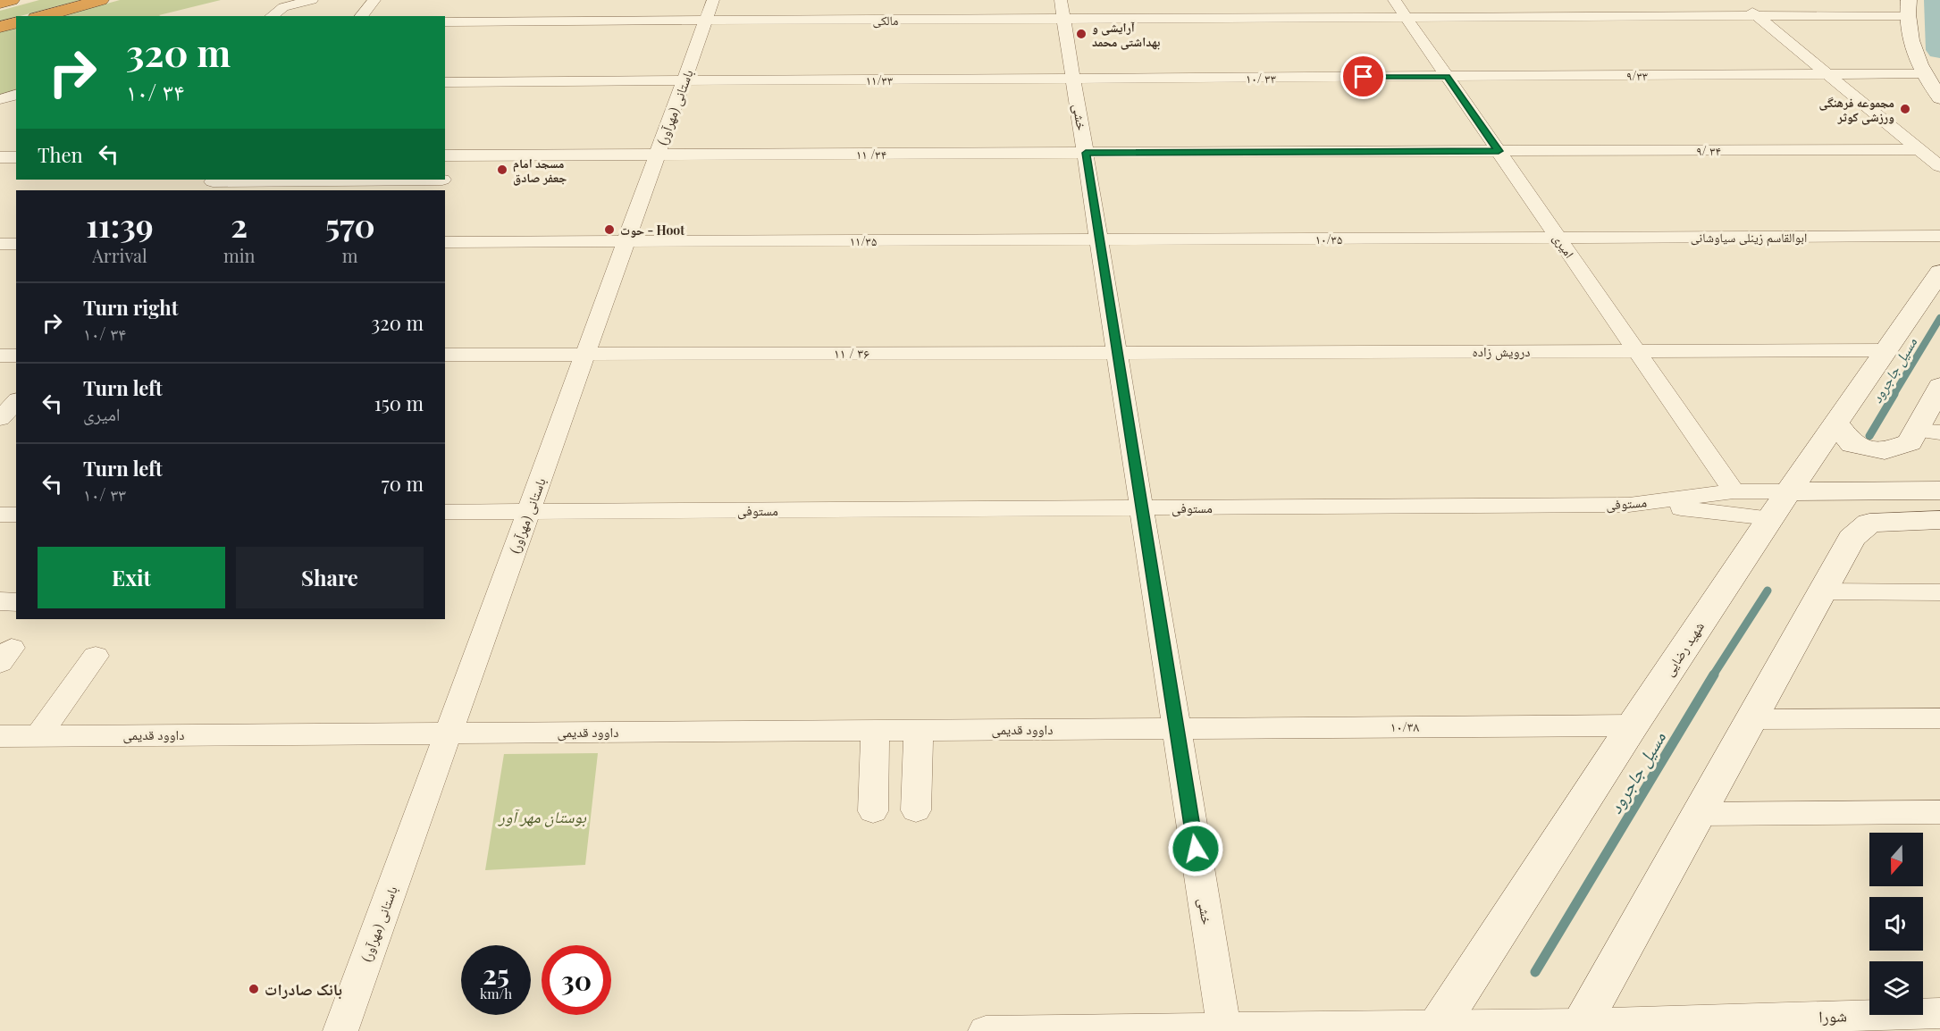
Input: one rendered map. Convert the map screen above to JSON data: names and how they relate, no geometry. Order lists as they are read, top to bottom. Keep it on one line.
{"streets":{"main road":["مستوفی","شهید رضایی"],"street":["مالکی","۹/۳۳","۱۰/ ۳۳","۱۱/۳۳","باستانی (مهرآور)","خشی","۹/ ۳۴","۱۱ /۳۴","ابوالقاسم زینلی سیاوشانی","۱۰/۳۵","۱۱/۳۵","امیری","درویش زاده","۱۱ / ۳۶","۱۰/۳۸","داوود قدیمی","شورا"]},"crossings":[["مالکی","باستانی (مهرآور)"],["مالکی","خشی"],["مالکی","امیری"],["۹/۳۳","۱۰/ ۳۳"],["۹/۳۳","امیری"],["۱۰/ ۳۳","۱۱/۳۳"],["۱۰/ ۳۳","خشی"],["۱۰/ ۳۳","امیری"],["۱۱/۳۳","باستانی (مهرآور)"],["۱۱/۳۳","خشی"],["باستانی (مهرآور)","۱۱ /۳۴"],["باستانی (مهرآور)","۱۱/۳۵"],["باستانی (مهرآور)","۱۱ / ۳۶"],["باستانی (مهرآور)","مستوفی"],["باستانی (مهرآور)","داوود قدیمی"],["خشی","۹/ ۳۴"],["خشی","۱۱ /۳۴"],["خشی","۱۰/۳۵"],["خشی","۱۱/۳۵"],["خشی","درویش زاده"],["خشی","۱۱ / ۳۶"],["خشی","مستوفی"],["خشی","۱۰/۳۸"],["خشی","داوود قدیمی"],["خشی","شورا"],["۹/ ۳۴","۱۱ /۳۴"],["۹/ ۳۴","امیری"],["ابوالقاسم زینلی سیاوشانی","۱۰/۳۵"],["ابوالقاسم زینلی سیاوشانی","امیری"],["۱۰/۳۵","۱۱/۳۵"],["۱۰/۳۵","امیری"],["امیری","درویش زاده"],["امیری","مستوفی"],["درویش زاده","۱۱ / ۳۶"],["درویش زاده","شهید رضایی"],["مستوفی","شهید رضایی"],["شهید رضایی","۱۰/۳۸"],["شهید رضایی","شورا"],["۱۰/۳۸","داوود قدیمی"]],"water":["مسیل جاجرود"],"parks":["بوستان مهر آور"],"places":["آرایشی و بهداشتی محمد","مجموعه فرهنگی ورزشی کوثر","مسجد امام جعفر صادق","حوت - Hoot","بانک صادرات"],"north":"bottom","page":{"turn":["320 m","۱۰/ ۳۴"],"then":"Then","eta":["11:39","Arrival","2","min","570","m"],"list":[{"name":"Turn right","note":"۱۰/ ۳۴","value":"320 m"},{"name":"Turn left","note":"امیری","value":"150 m"},{"name":"Turn left","note":"۱۰/ ۳۳","value":"70 m"}],"buttons":["Exit","Share"],"speed":"25 km/h","limit":"30"}}
